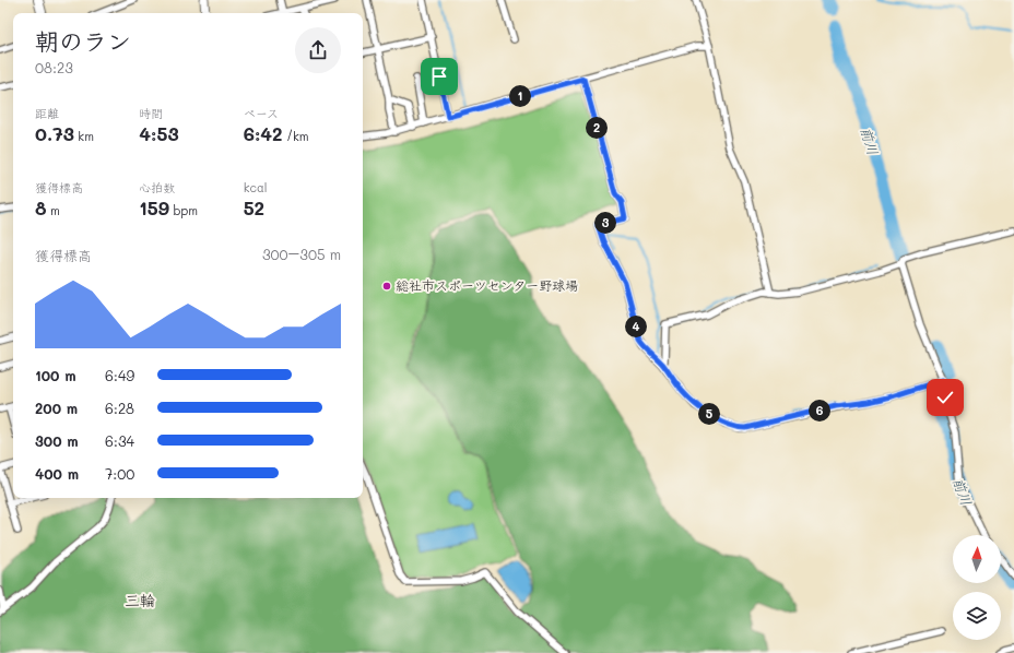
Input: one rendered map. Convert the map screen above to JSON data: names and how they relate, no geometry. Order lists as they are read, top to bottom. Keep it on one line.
{"districts":["三輪"],"water":["前川"],"places":["総社市スポーツセンター野球場"],"north":"top","page":{"heading":["朝のラン","08:23"],"pins":["1","2","3","4","6","5"],"stats":[["距離","0.73 km"],["時間","4:53"],["ペース","6:42 /km"],["獲得標高","8 m"],["心拍数","159 bpm"],["kcal","52"]],"chart":["獲得標高","300–305 m"],"list":[{"name":"100 m","note":"6:49"},{"name":"200 m","note":"6:28"},{"name":"300 m","note":"6:34"},{"name":"400 m","note":"7:00"}]}}
